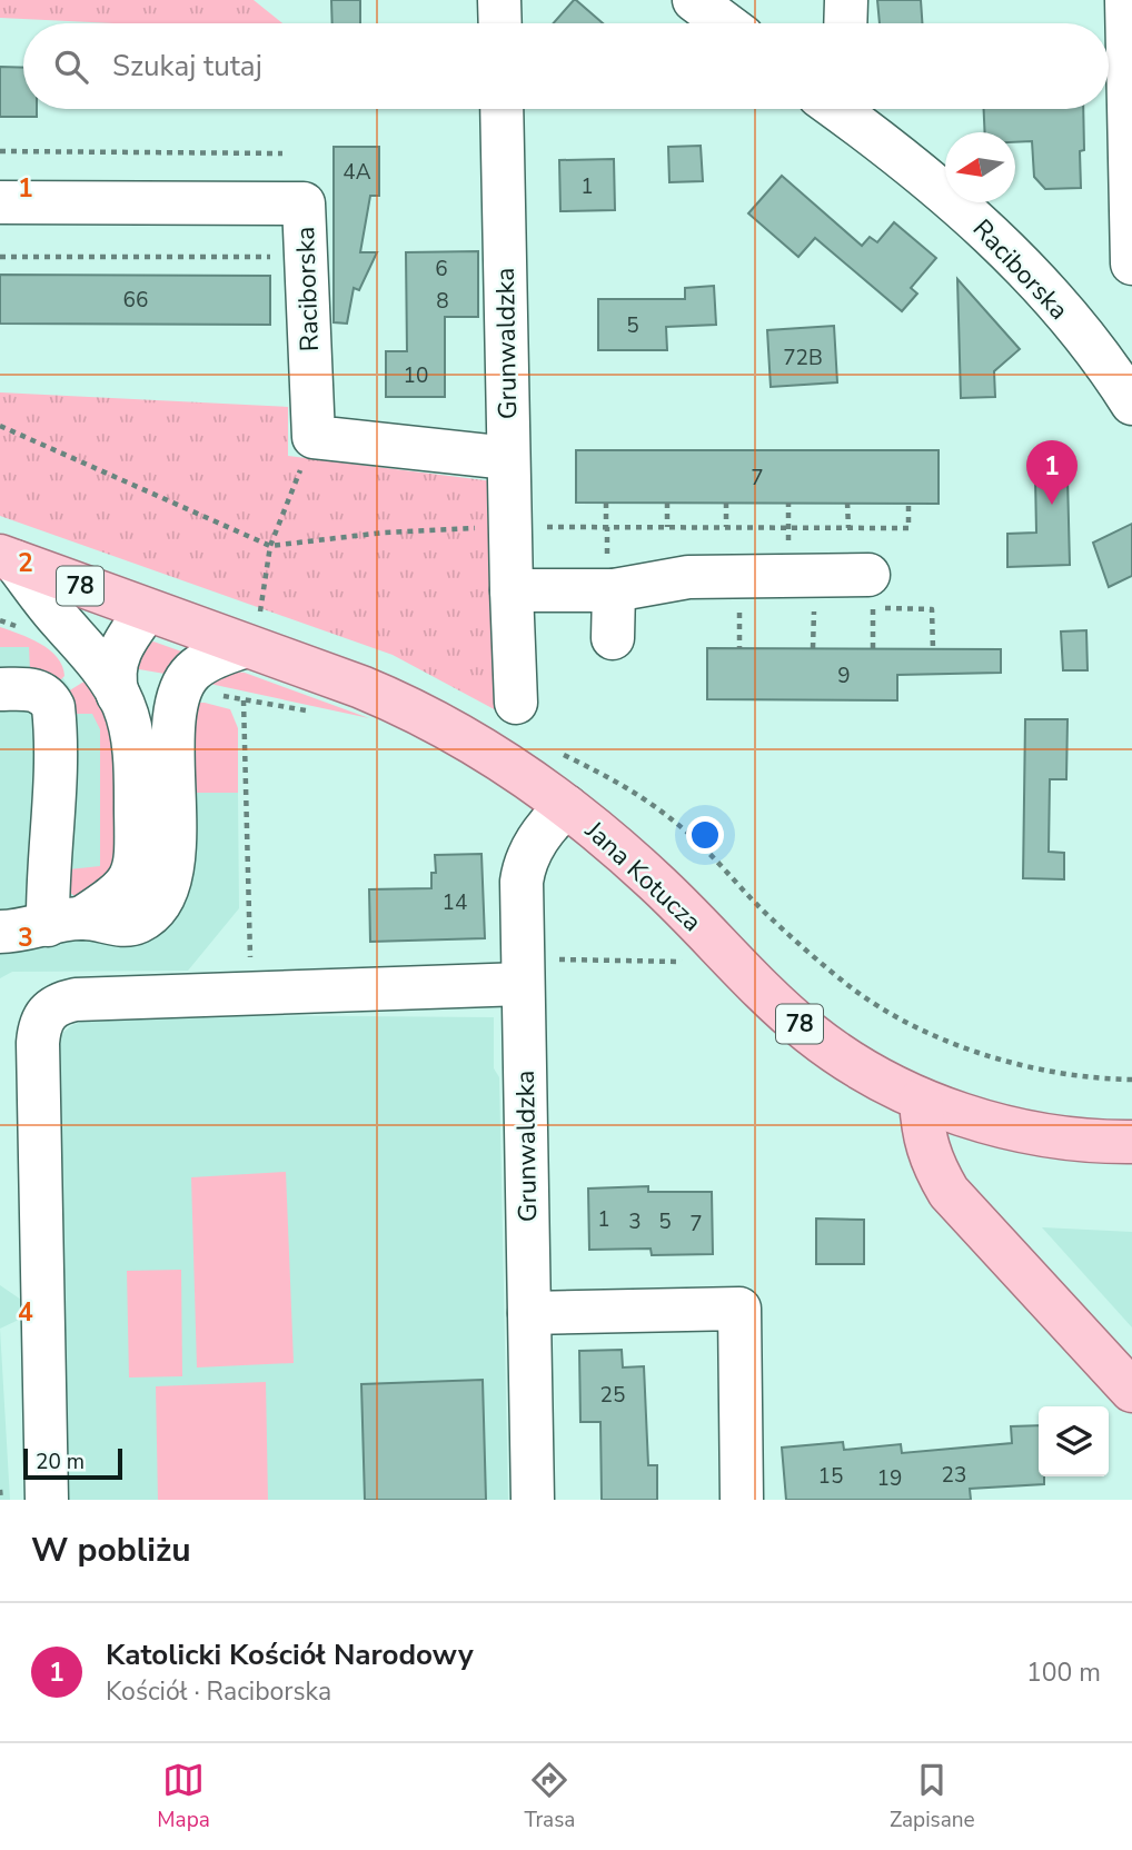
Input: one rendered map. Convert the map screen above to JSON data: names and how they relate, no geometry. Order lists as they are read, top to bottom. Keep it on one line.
{"streets":{"main road":["78","Jana Kotucza"],"street":["Raciborska","Grunwaldzka"]},"crossings":[["Grunwaldzka","Jana Kotucza"],["78","Jana Kotucza"]],"house_numbers":["4A","1","6","66","8","5","72B","10","7","9","14","1","3","5","7","25","23","15","19"],"scale_bar":"20 m","north":"left","page":{"search":"Szukaj tutaj","pins":"1","scale":"20 m","heading":"W pobliżu","list":[{"mark":"1","name":"Katolicki Kościół Narodowy","note":"Kościół · Raciborska","value":"100 m"}],"nav":["Mapa","Trasa","Zapisane"]},"grid":{"rows":["1","2","3","4"]}}
